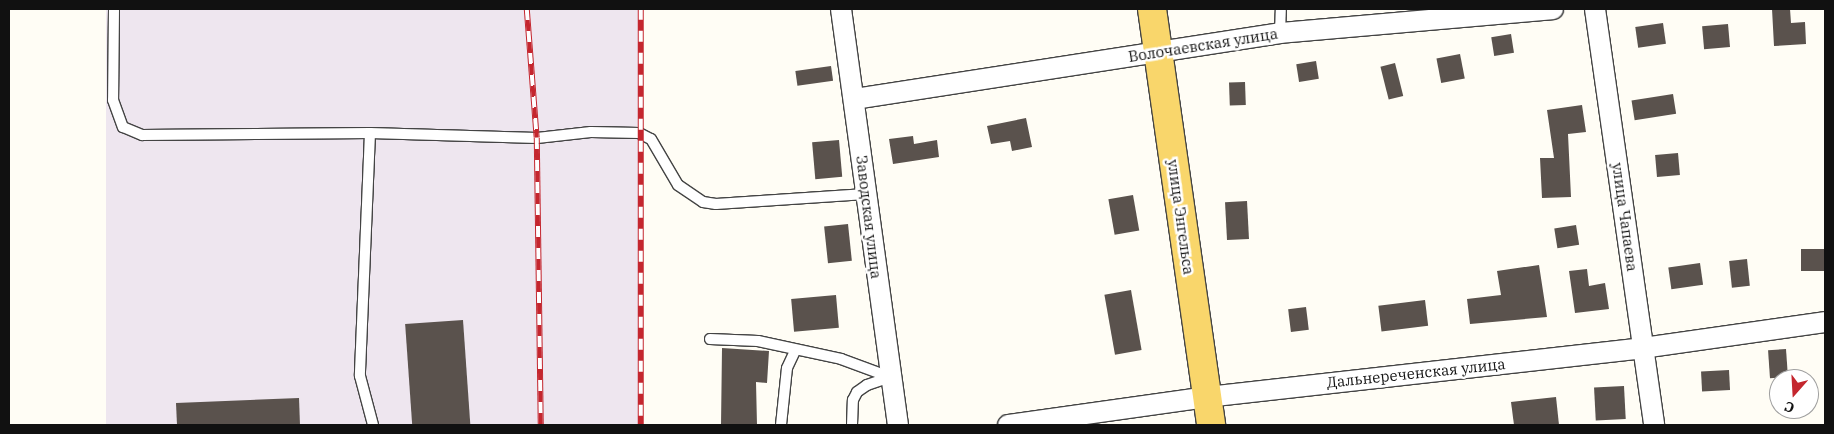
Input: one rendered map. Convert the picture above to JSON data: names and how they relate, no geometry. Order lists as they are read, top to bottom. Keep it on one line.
{"streets":{"main road":["улица Энгельса"],"street":["Волочаевская улица","Заводская улица","улица Чапаева","Дальнереченская улица"]},"crossings":[["Волочаевская улица","Заводская улица"],["Волочаевская улица","улица Энгельса"],["улица Энгельса","Дальнереченская улица"],["улица Чапаева","Дальнереченская улица"]],"north":"bottom"}
